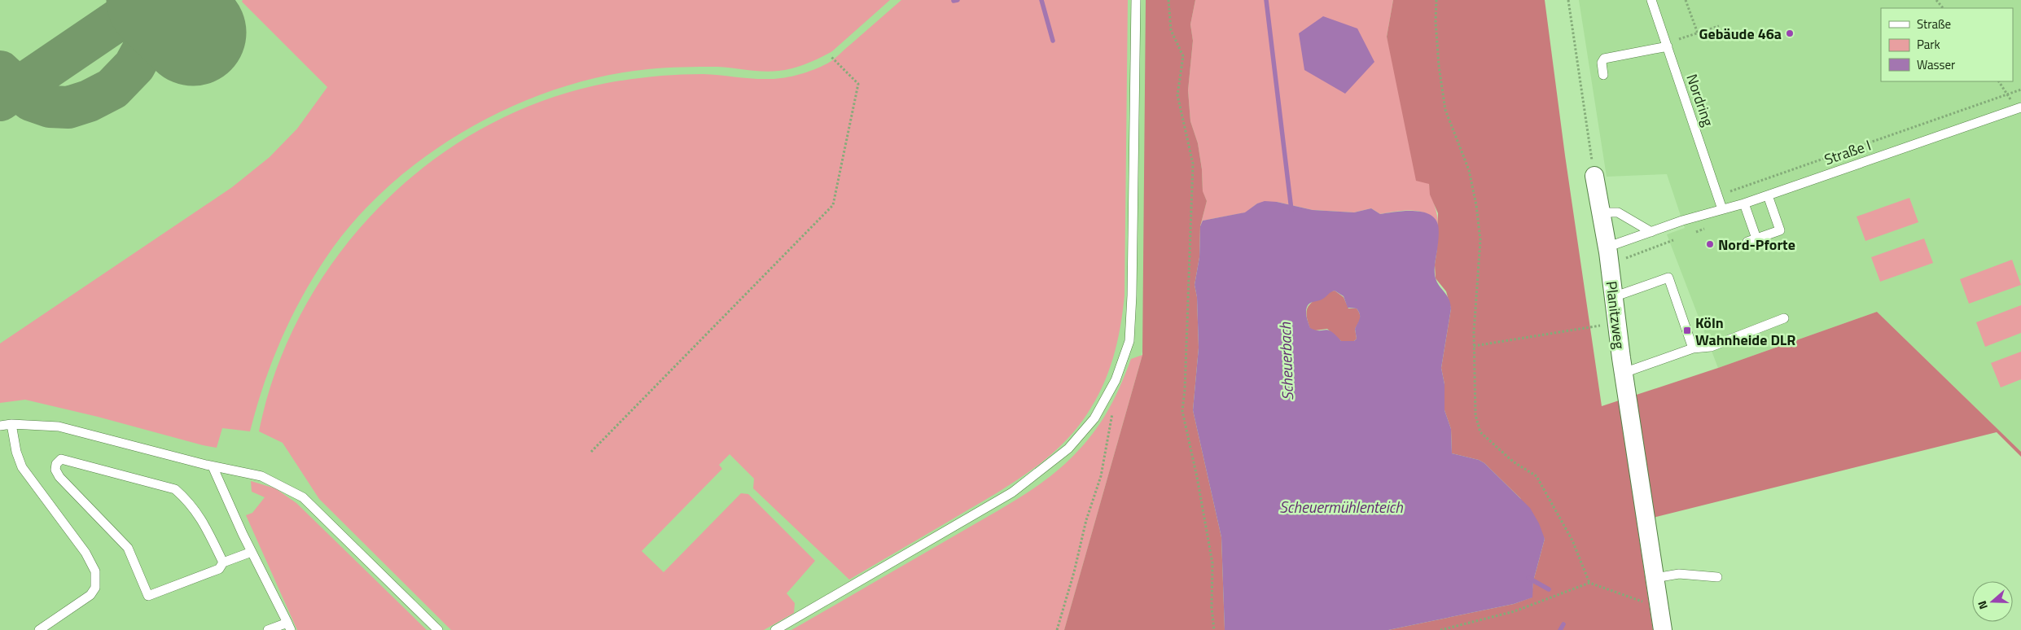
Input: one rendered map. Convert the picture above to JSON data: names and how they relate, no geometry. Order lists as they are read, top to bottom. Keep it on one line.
{"streets":{"street":["Planitzweg"],"lane":["Nordring","Straße I"]},"crossings":[["Nordring","Straße I"],["Straße I","Planitzweg"]],"water":["Scheuerbach","Scheuermühlenteich"],"places":{"other":["Gebäude 46a","Nord-Pforte"],"transit":["Köln Wahnheide DLR"]},"legend":["Straße","Park","Wasser"],"north":"left"}
